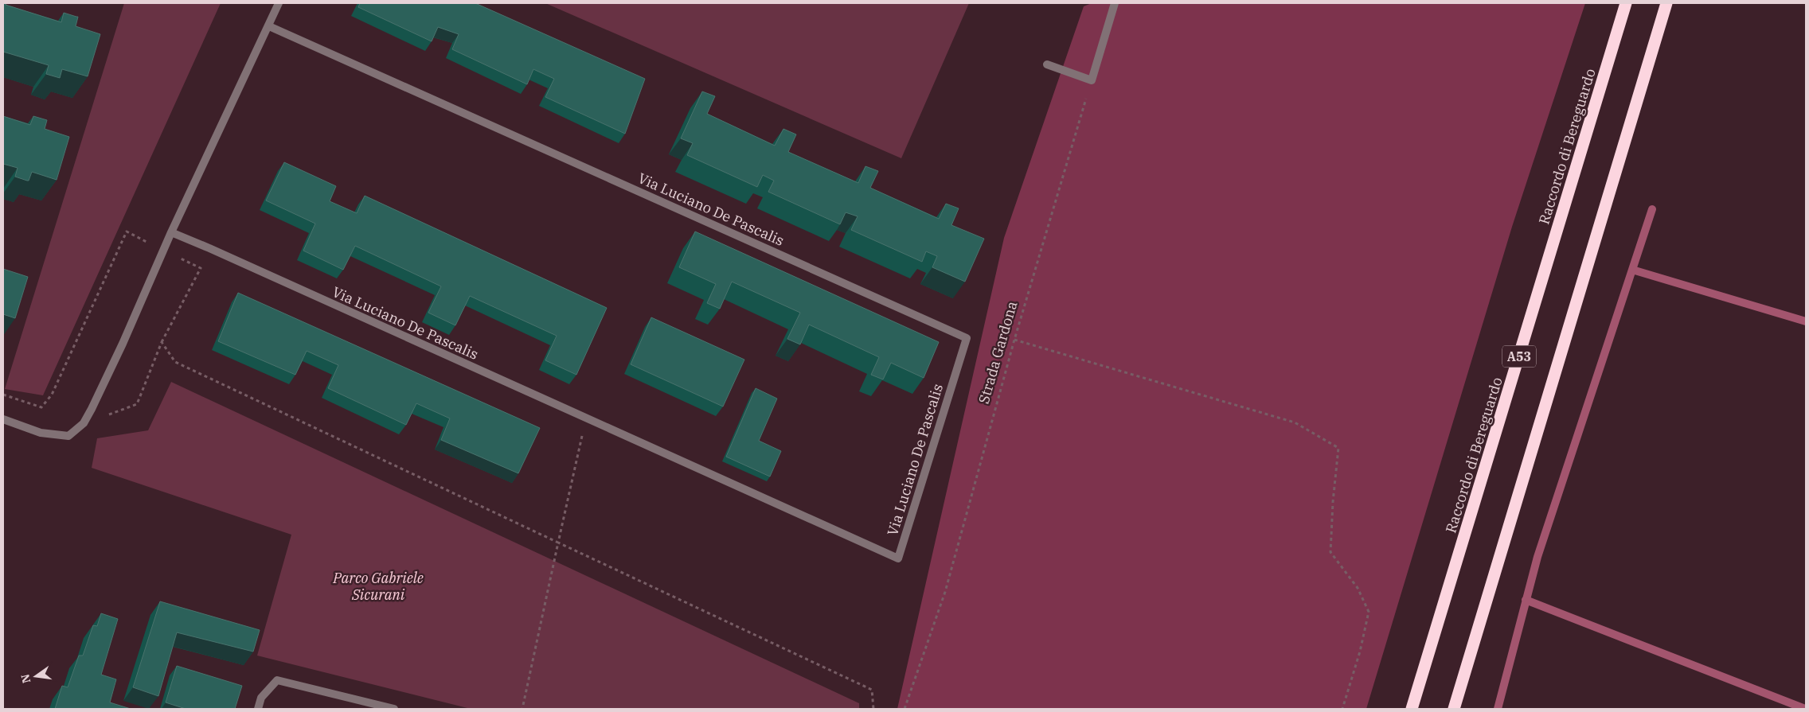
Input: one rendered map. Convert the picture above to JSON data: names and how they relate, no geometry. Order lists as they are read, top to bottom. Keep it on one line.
{"streets":{"highway":["Raccordo di Bereguardo","A53"],"street":["Via Luciano De Pascalis"],"path":["Strada Gardona"]},"parks":["Parco Gabriele Sicurani"],"north":"left"}
